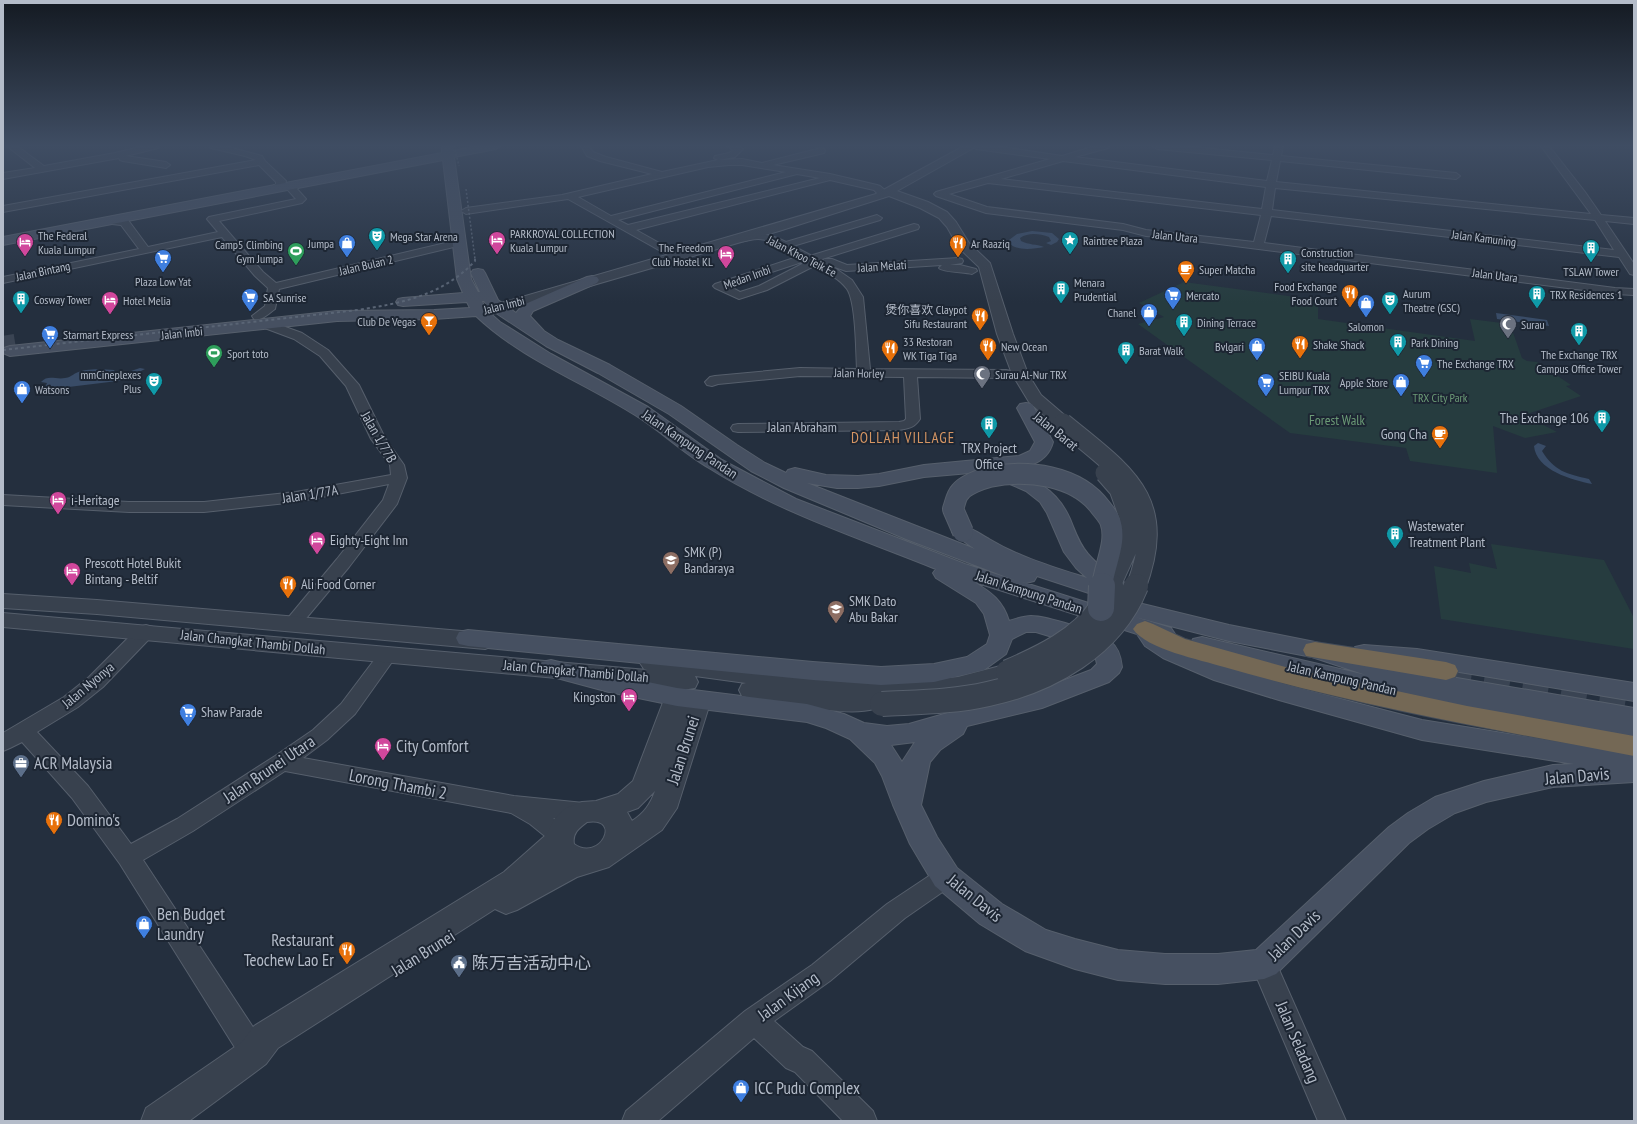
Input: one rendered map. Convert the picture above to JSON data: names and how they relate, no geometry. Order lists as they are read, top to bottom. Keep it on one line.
{"streets":{"main road":["Jalan Imbi","Jalan Kampung Pandan","Jalan Davis"],"street":["Jalan Utara","Jalan Kamuning","Jalan Khoo Teik Ee","Jalan Bulan 2","Jalan Melati","Jalan Bintang","Medan Imbi","Jalan Horley","Jalan Abraham","Jalan Barat","Jalan 1/77B","Jalan 1/77A","Jalan Changkat Thambi Dollah","Jalan Nyonya","Jalan Brunei","Jalan Brunei Utara","Lorong Thambi 2","Jalan Kijang","Jalan Seladang"]},"crossings":[["Jalan Khoo Teik Ee","Jalan Melati"],["Jalan Khoo Teik Ee","Medan Imbi"],["Jalan Khoo Teik Ee","Jalan Imbi"],["Jalan Khoo Teik Ee","Jalan Horley"],["Jalan Melati","Medan Imbi"],["Jalan Melati","Jalan Barat"],["Jalan Imbi","Jalan 1/77B"],["Jalan Imbi","Jalan Kampung Pandan"],["Jalan Horley","Jalan Abraham"],["Jalan Horley","Jalan Barat"],["Jalan Barat","Jalan Changkat Thambi Dollah"],["Jalan 1/77B","Jalan 1/77A"],["Jalan Changkat Thambi Dollah","Jalan Nyonya"],["Jalan Changkat Thambi Dollah","Jalan Brunei Utara"],["Jalan Brunei","Lorong Thambi 2"],["Jalan Brunei Utara","Lorong Thambi 2"],["Jalan Davis","Jalan Kijang"],["Jalan Davis","Jalan Seladang"]],"districts":["DOLLAH VILLAGE"],"parks":["TRX City Park","Forest Walk"],"places":{"theatre":["Mega Star Arena","Aurum Theatre (GSC)","mmCineplexes Plus"],"hotel":["PARKROYAL COLLECTION Kuala Lumpur","The Federal Kuala Lumpur","The Freedom Club Hostel KL","Hotel Melia","i-Heritage","Eighty-Eight Inn","Prescott Hotel Bukit Bintang - Beltif","Kingston","City Comfort"],"place":["Raintree Plaza"],"shop":["Jumpa","Salomon","Chanel","Bvlgari","Apple Store","Watsons","Ben Budget Laundry","ICC Pudu Complex"],"restaurant":["Ar Raaziq","Food Exchange Food Court","煲你喜欢 Claypot Sifu Restaurant","Shake Shack","New Ocean","33 Restoran WK Tiga Tiga","Ali Food Corner","Domino's","Restaurant Teochew Lao Er"],"building":["TSLAW Tower","Construction site headquarter","Menara Prudential","TRX Residences 1","Cosway Tower","Dining Terrace","The Exchange TRX Campus Office Tower","Park Dining","Barat Walk","The Exchange 106","TRX Project Office","Wastewater Treatment Plant"],"sports":["Camp5 Climbing Gym Jumpa","Sport toto"],"supermarket":["Plaza Low Yat","Mercato","SA Sunrise","Starmart Express","The Exchange TRX","SEIBU Kuala Lumpur TRX","Shaw Parade"],"cafe":["Super Matcha","Gong Cha"],"bar":["Club De Vegas"],"mosque":["Surau","Surau Al-Nur TRX"],"school or university":["SMK (P) Bandaraya","SMK Dato Abu Bakar"],"office":["ACR Malaysia"],"public building":["陈万吉活动中心"]}}
